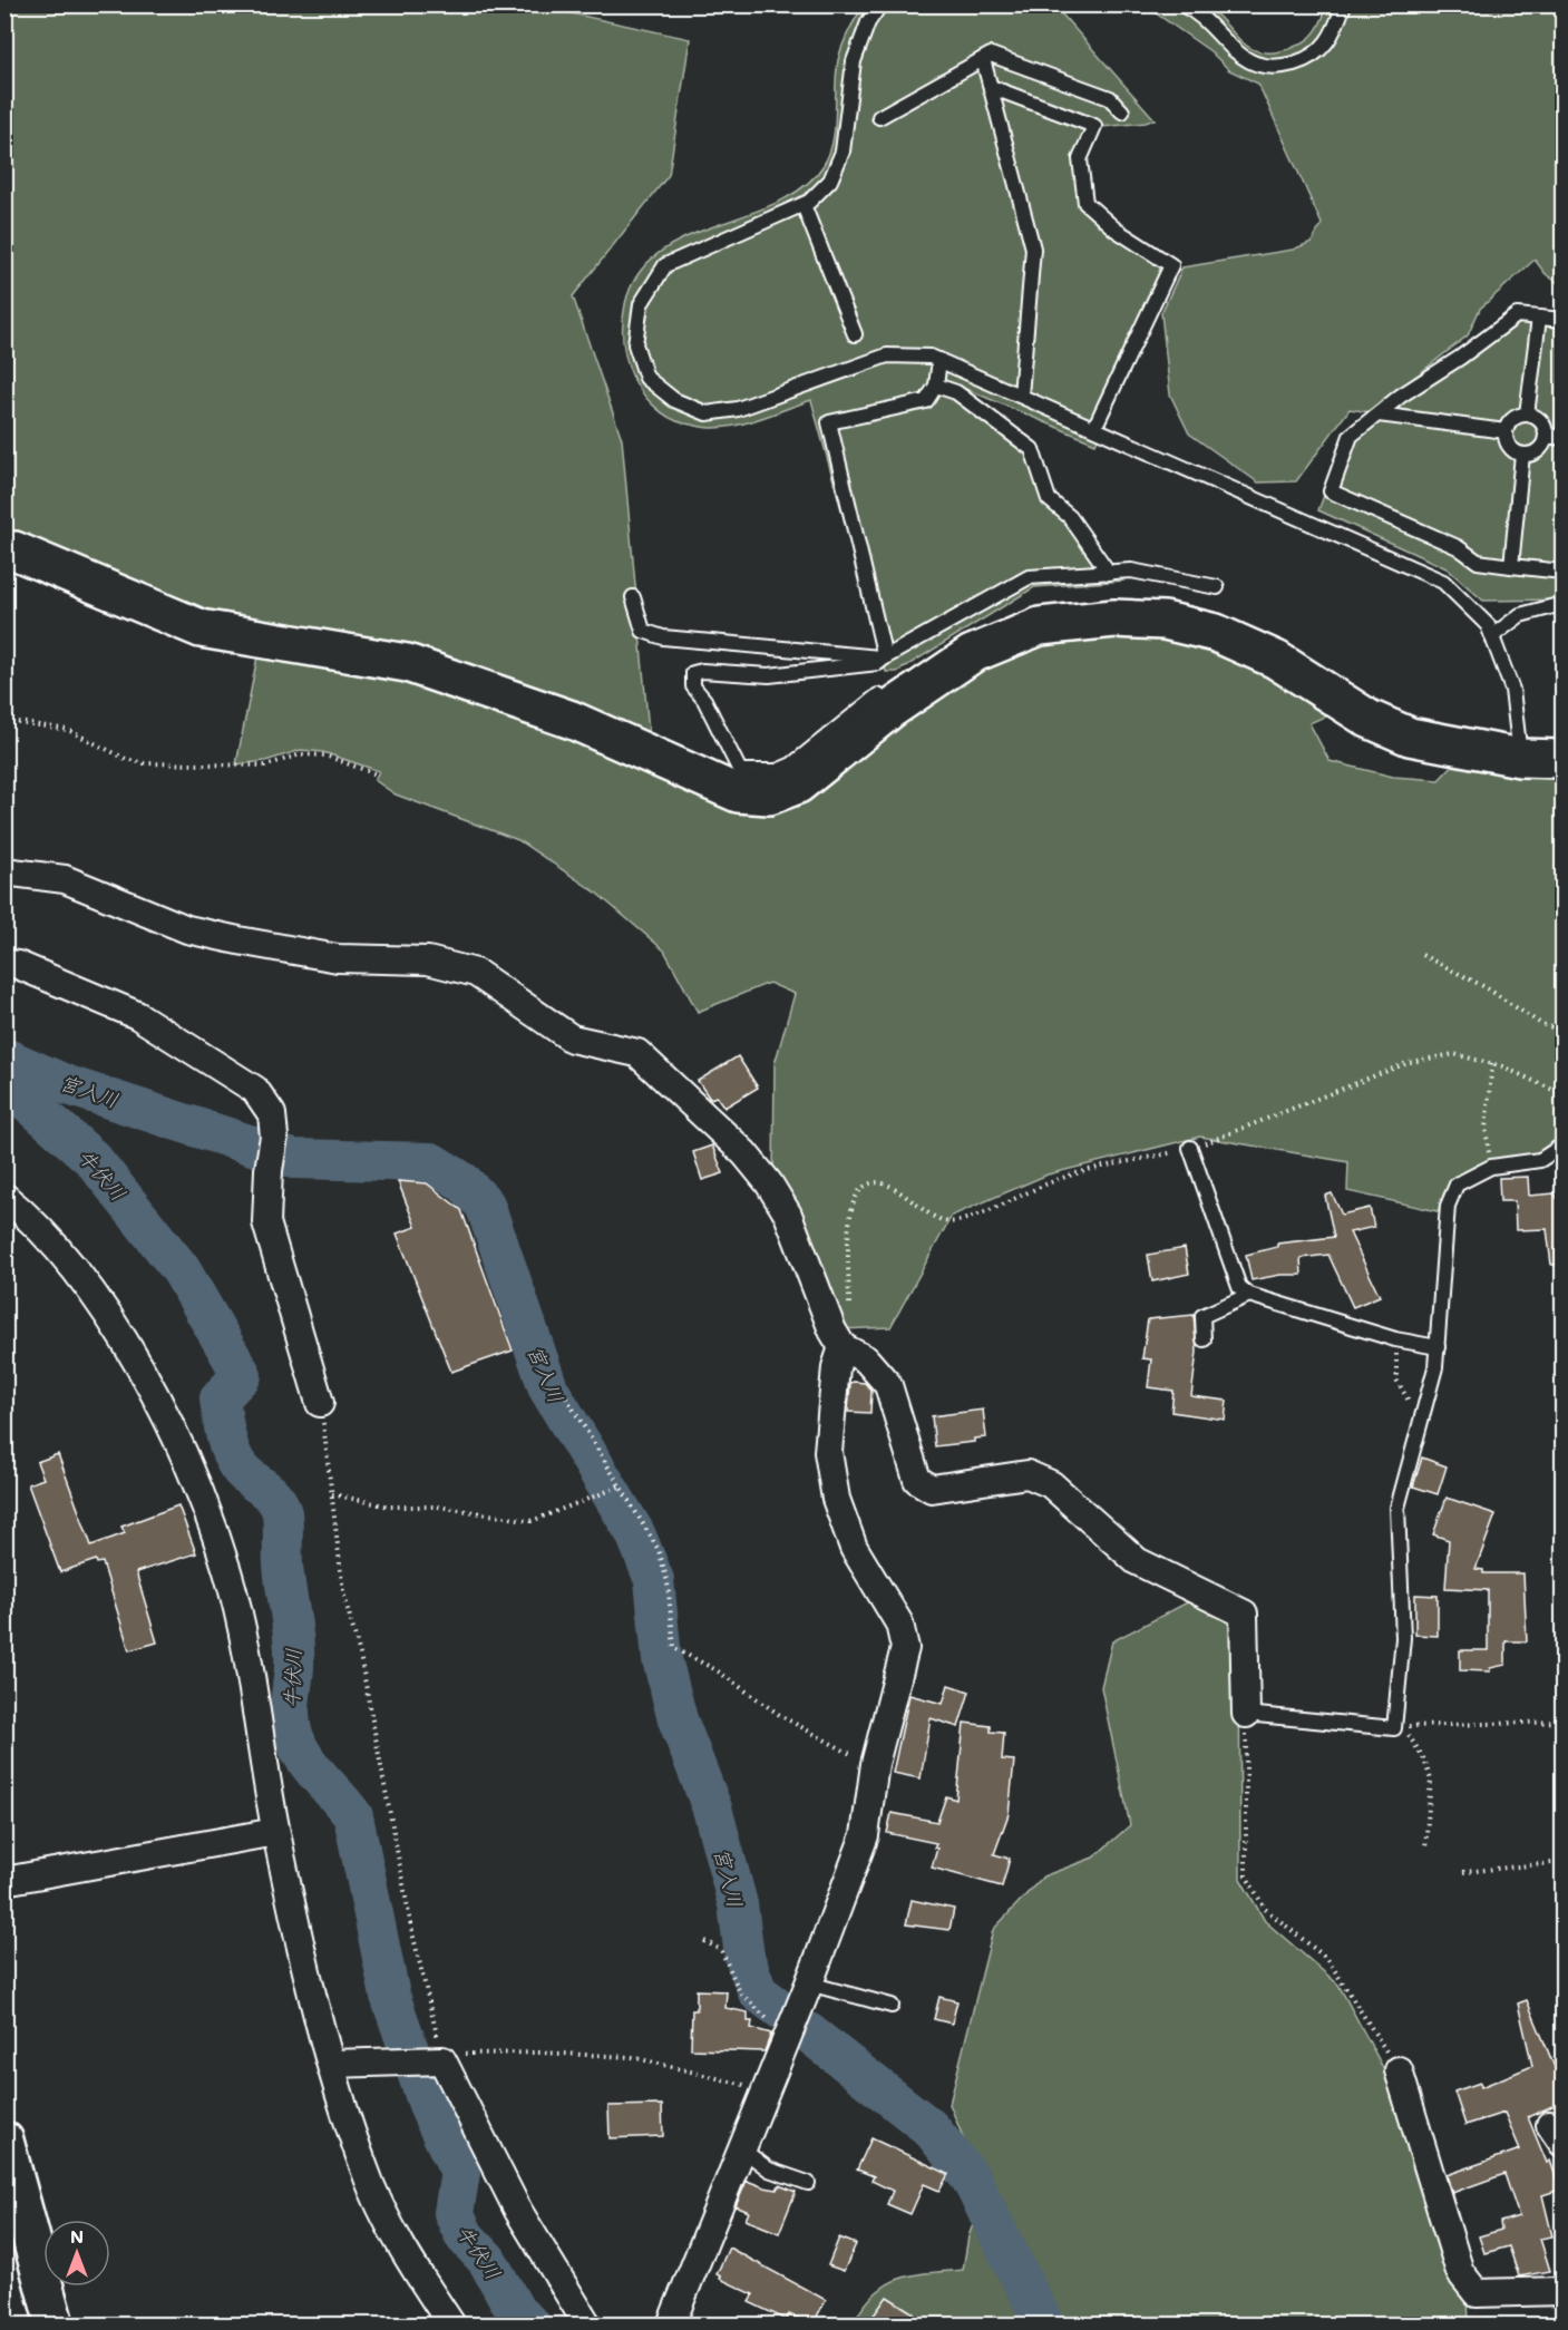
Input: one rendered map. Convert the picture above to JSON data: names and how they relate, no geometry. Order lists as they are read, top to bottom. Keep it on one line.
{"water":["宮入川","牛伏川"],"north":"top"}
